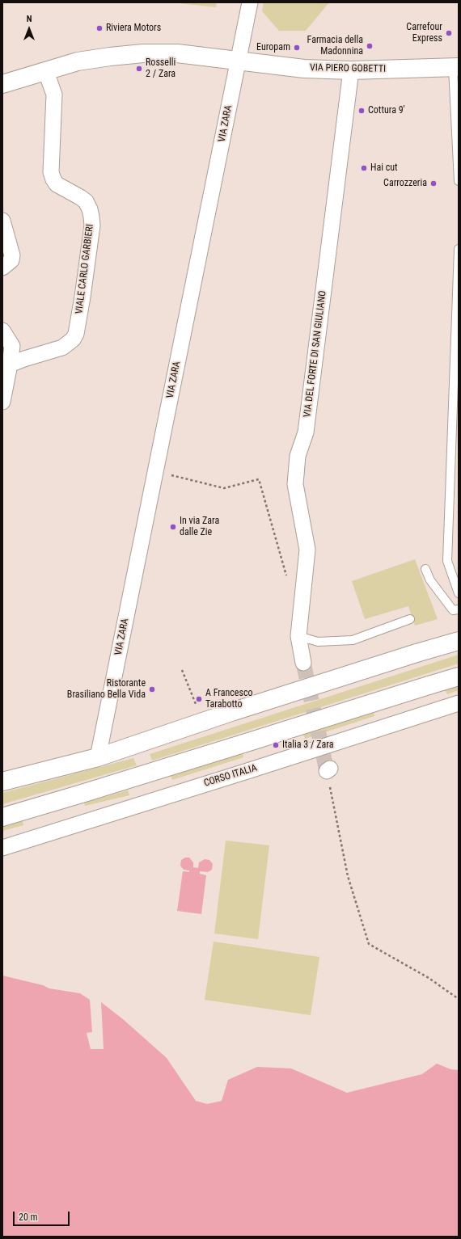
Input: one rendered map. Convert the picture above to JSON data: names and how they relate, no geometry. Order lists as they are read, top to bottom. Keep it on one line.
{"streets":{"main road":["VIA PIERO GOBETTI"],"street":["VIA ZARA","VIALE CARLO GARBIERI","VIA DEL FORTE DI SAN GIULIANO","CORSO ITALIA"]},"crossings":[["VIA PIERO GOBETTI","VIA ZARA"],["VIA PIERO GOBETTI","VIALE CARLO GARBIERI"],["VIA PIERO GOBETTI","VIA DEL FORTE DI SAN GIULIANO"]],"places":["Riviera Motors","Carrefour Express","Farmacia della Madonnina","Europam","Rosselli 2 / Zara","Cottura 9'","Hai cut","Carrozzeria","In via Zara dalle Zie","Ristorante Brasiliano Bella Vida","A Francesco Tarabotto","Italia 3 / Zara"],"scale_bar":"20 m","north":"top"}
